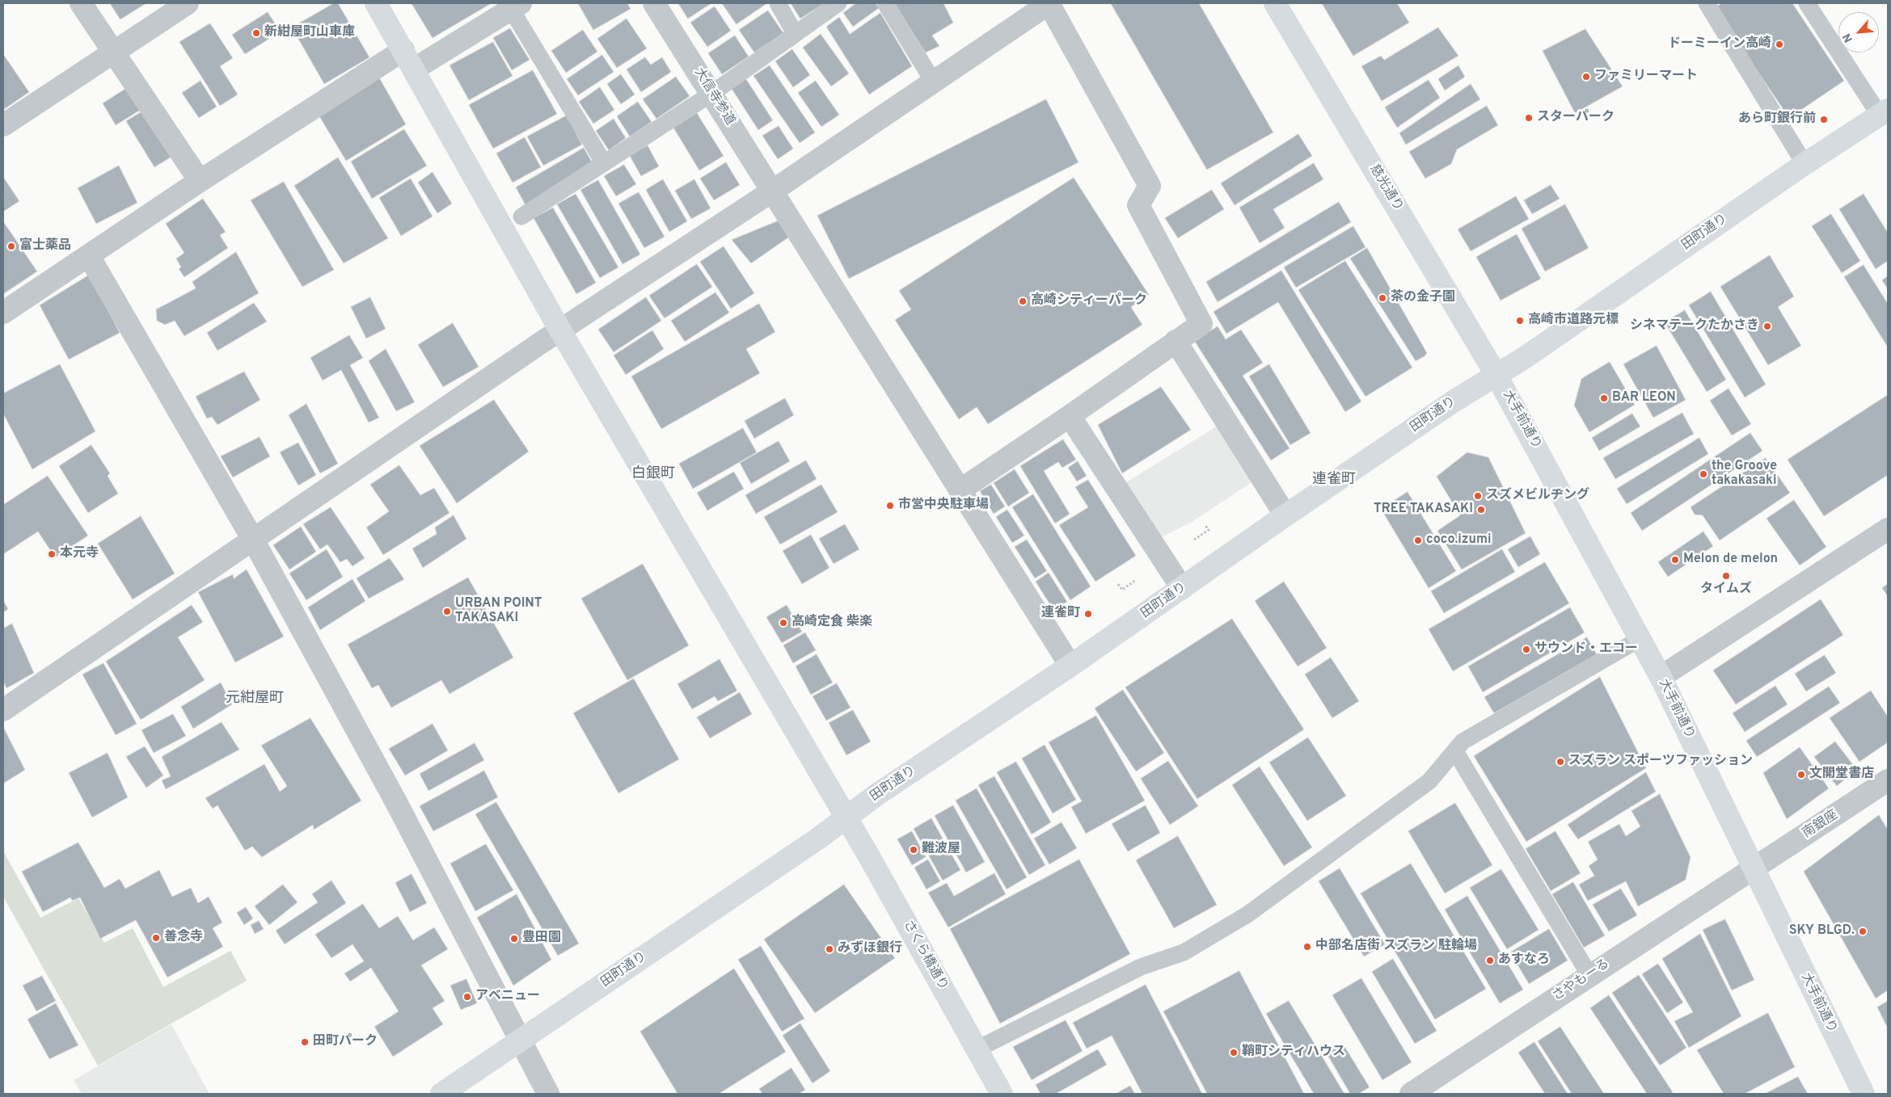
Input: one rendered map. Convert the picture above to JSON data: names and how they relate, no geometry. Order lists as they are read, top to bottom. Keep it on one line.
{"streets":{"main road":["慈光通り","田町通り","大手前通り","さくら橋通り"],"street":["大信寺参道","南銀座","さやもーる"]},"crossings":[["大信寺参道","田町通り"],["慈光通り","田町通り"],["慈光通り","大手前通り"],["田町通り","大手前通り"],["田町通り","さくら橋通り"],["大手前通り","南銀座"],["大手前通り","さやもーる"],["南銀座","さやもーる"]],"districts":["白銀町","連雀町","元紺屋町"],"places":["新紺屋町山車庫","ドーミーイン高崎","ファミリーマート","スターパーク","あら町銀行前","富士薬品","茶の金子園","高崎シティーパーク","高崎市道路元標","シネマテークたかさき","BAR LEON","the Groove takakasaki","スズメビルヂング","市営中央駐車場","TREE TAKASAKI","coco.izumi","本元寺","Melon de melon","タイムズ","URBAN POINT TAKASAKI","連雀町","高崎定食 柴楽","サウンド・エコー","スズラン スポーツファッション","文開堂書店","難波屋","SKY BLGD.","善念寺","豊田園","中部名店街 スズラン 駐輪場","みずほ銀行","あすなろ","アベニュー","田町パーク","鞘町シティハウス"],"north":"bottom left"}
